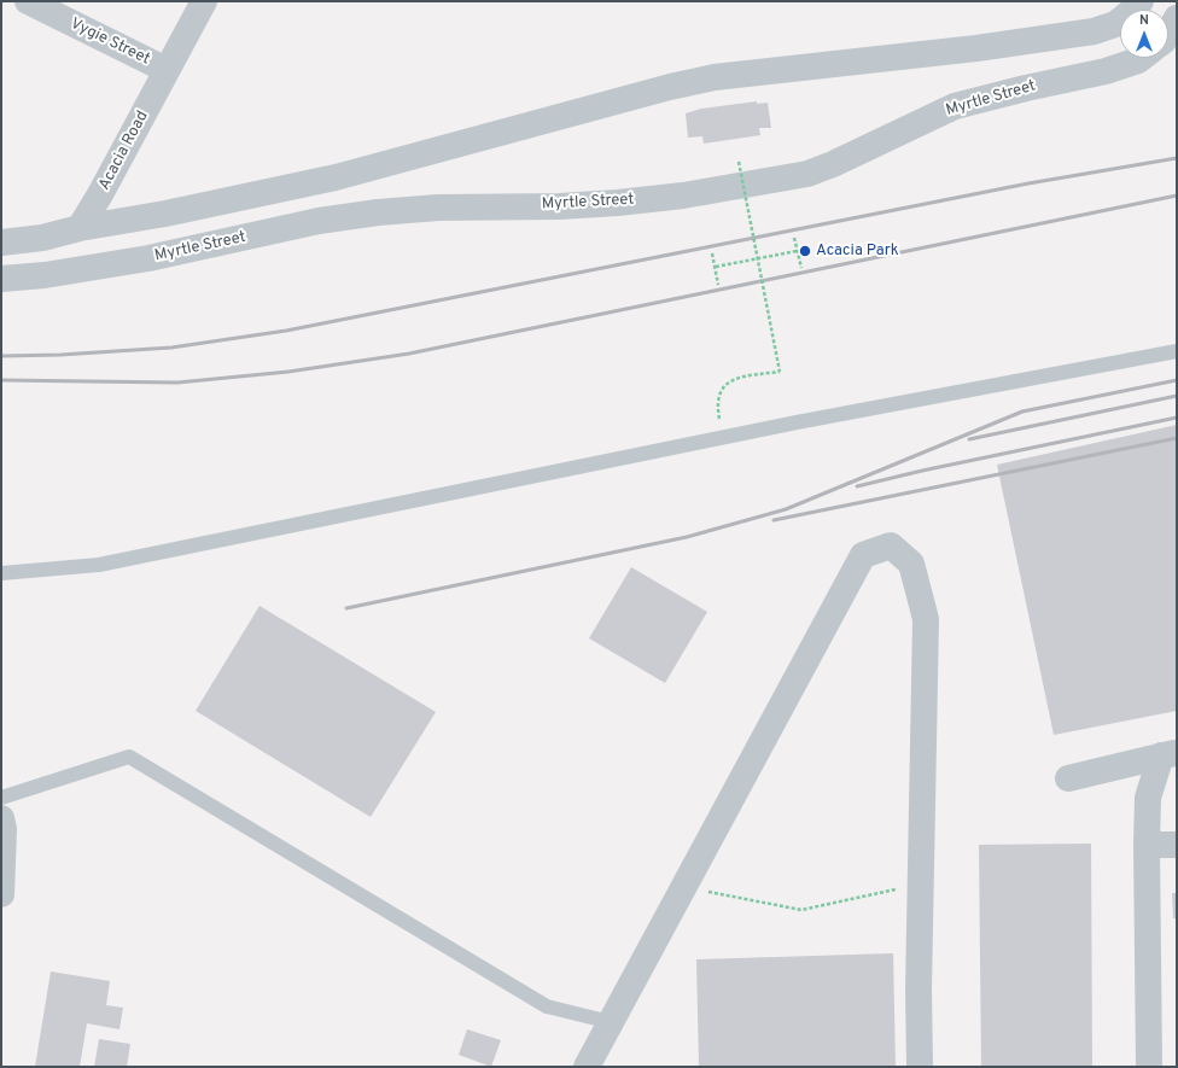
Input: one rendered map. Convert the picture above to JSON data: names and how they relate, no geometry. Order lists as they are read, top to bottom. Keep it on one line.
{"streets":{"street":["Vygie Street","Myrtle Street","Acacia Road"]},"crossings":[["Vygie Street","Acacia Road"]],"places":["Acacia Park"],"north":"top"}
